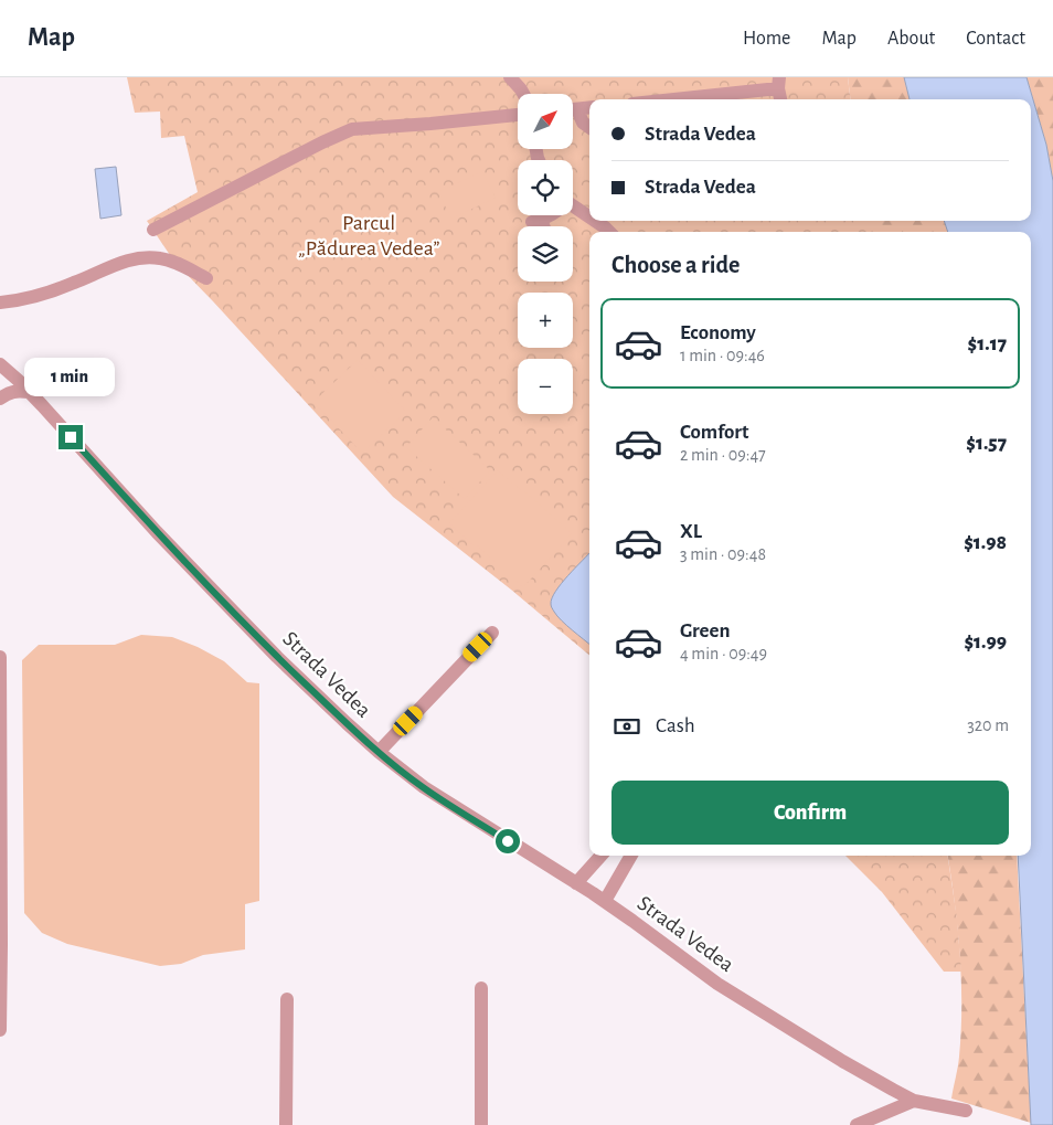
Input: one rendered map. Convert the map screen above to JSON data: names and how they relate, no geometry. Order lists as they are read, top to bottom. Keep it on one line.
{"streets":{"street":["Strada Vedea"]},"parks":["Parcul „Pădurea Vedea”"],"north":"top right","page":{"header":"Map","nav":["Home","Map","About","Contact"],"map_buttons":["+","−"],"banner":["Strada Vedea","Strada Vedea"],"heading":"Choose a ride","list":[{"name":"Economy","note":"1 min · 09:46","value":"$1.17"},{"name":"Comfort","note":"2 min · 09:47","value":"$1.57"},{"name":"XL","note":"3 min · 09:48","value":"$1.98"},{"name":"Green","note":"4 min · 09:49","value":"$1.99"}],"bubble":"1 min","pay":["Cash","320 m"],"buttons":"Confirm"}}
